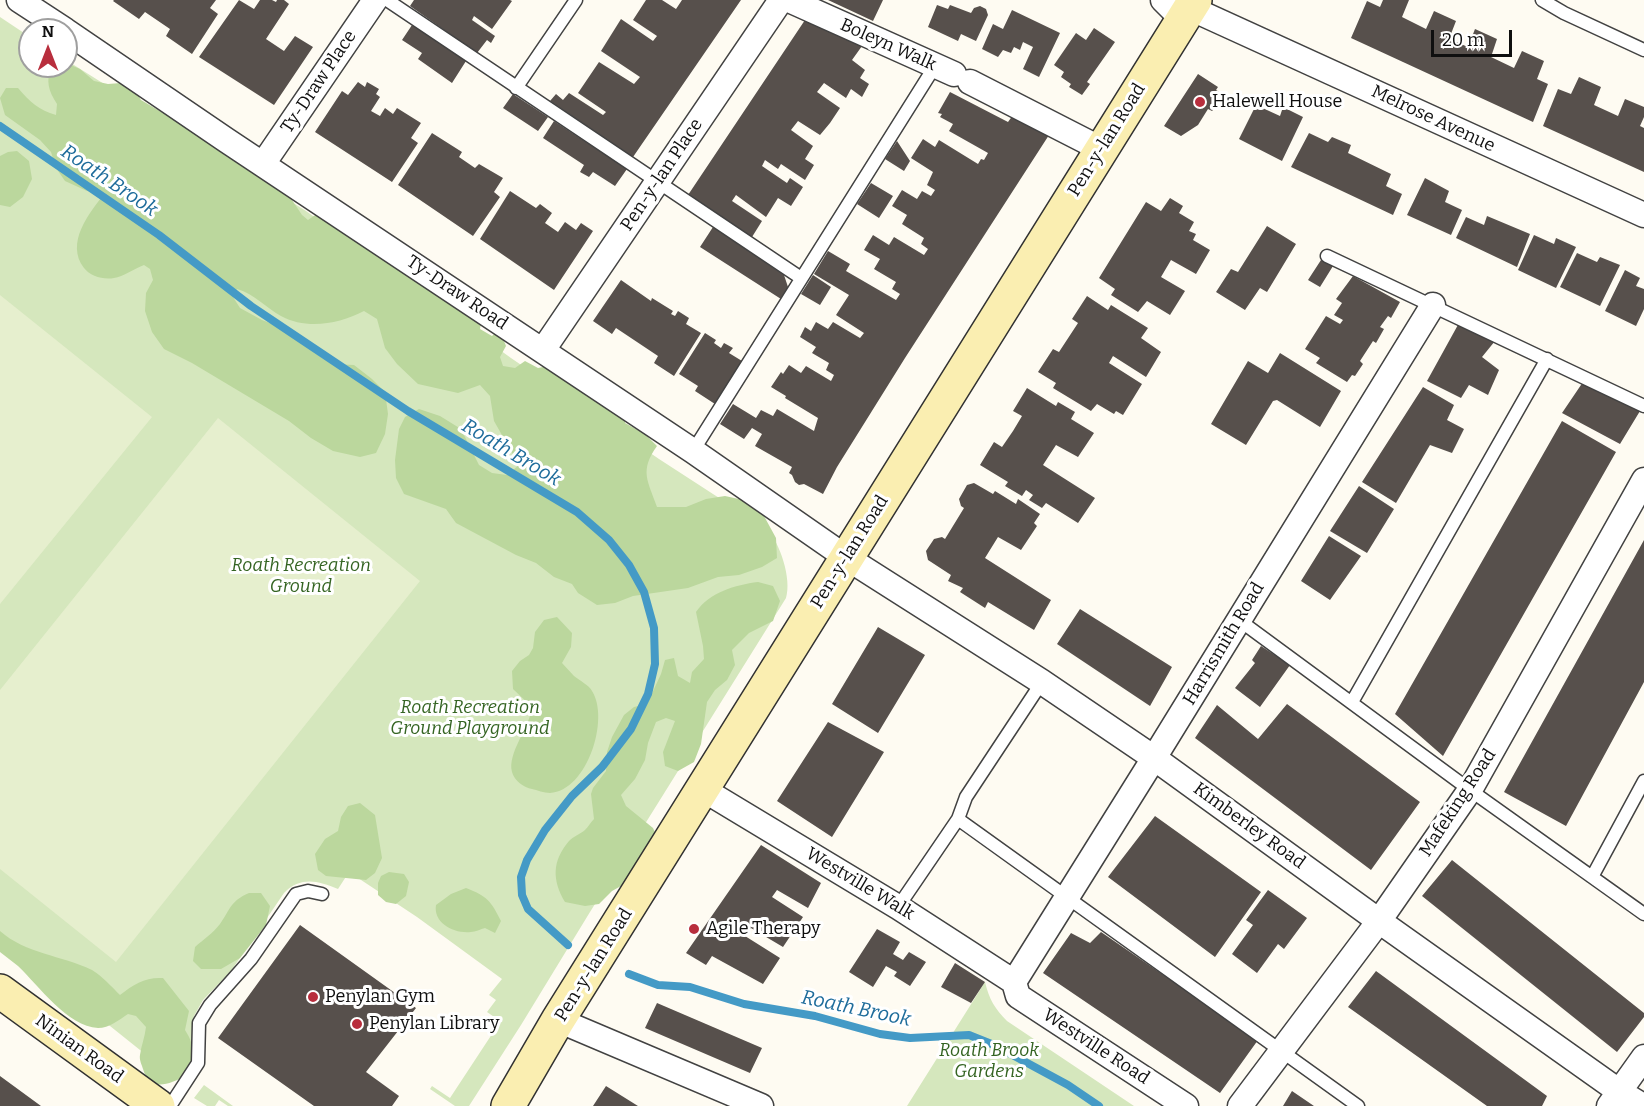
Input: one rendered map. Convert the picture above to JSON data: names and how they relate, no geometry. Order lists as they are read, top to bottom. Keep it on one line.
{"streets":{"street":["Boleyn Walk","Ty-Draw Place","Melrose Avenue","Pen-y-lan Road","Pen-y-lan Place","Ty-Draw Road","Harrismith Road","Mafeking Road","Kimberley Road","Westville Walk","Westville Road","Ninian Road"]},"crossings":[["Boleyn Walk","Pen-y-lan Road"],["Ty-Draw Place","Ty-Draw Road"],["Melrose Avenue","Pen-y-lan Road"],["Pen-y-lan Road","Ty-Draw Road"],["Pen-y-lan Road","Kimberley Road"],["Pen-y-lan Road","Westville Walk"],["Pen-y-lan Place","Ty-Draw Road"],["Ty-Draw Road","Kimberley Road"],["Harrismith Road","Kimberley Road"],["Harrismith Road","Westville Walk"],["Harrismith Road","Westville Road"],["Mafeking Road","Kimberley Road"],["Westville Walk","Westville Road"]],"water":["Roath Brook"],"parks":["Roath Recreation Ground","Roath Recreation Ground Playground","Roath Brook Gardens"],"places":["Halewell House","Agile Therapy","Penylan Gym","Penylan Library"],"scale_bar":"20 m","north":"top"}
